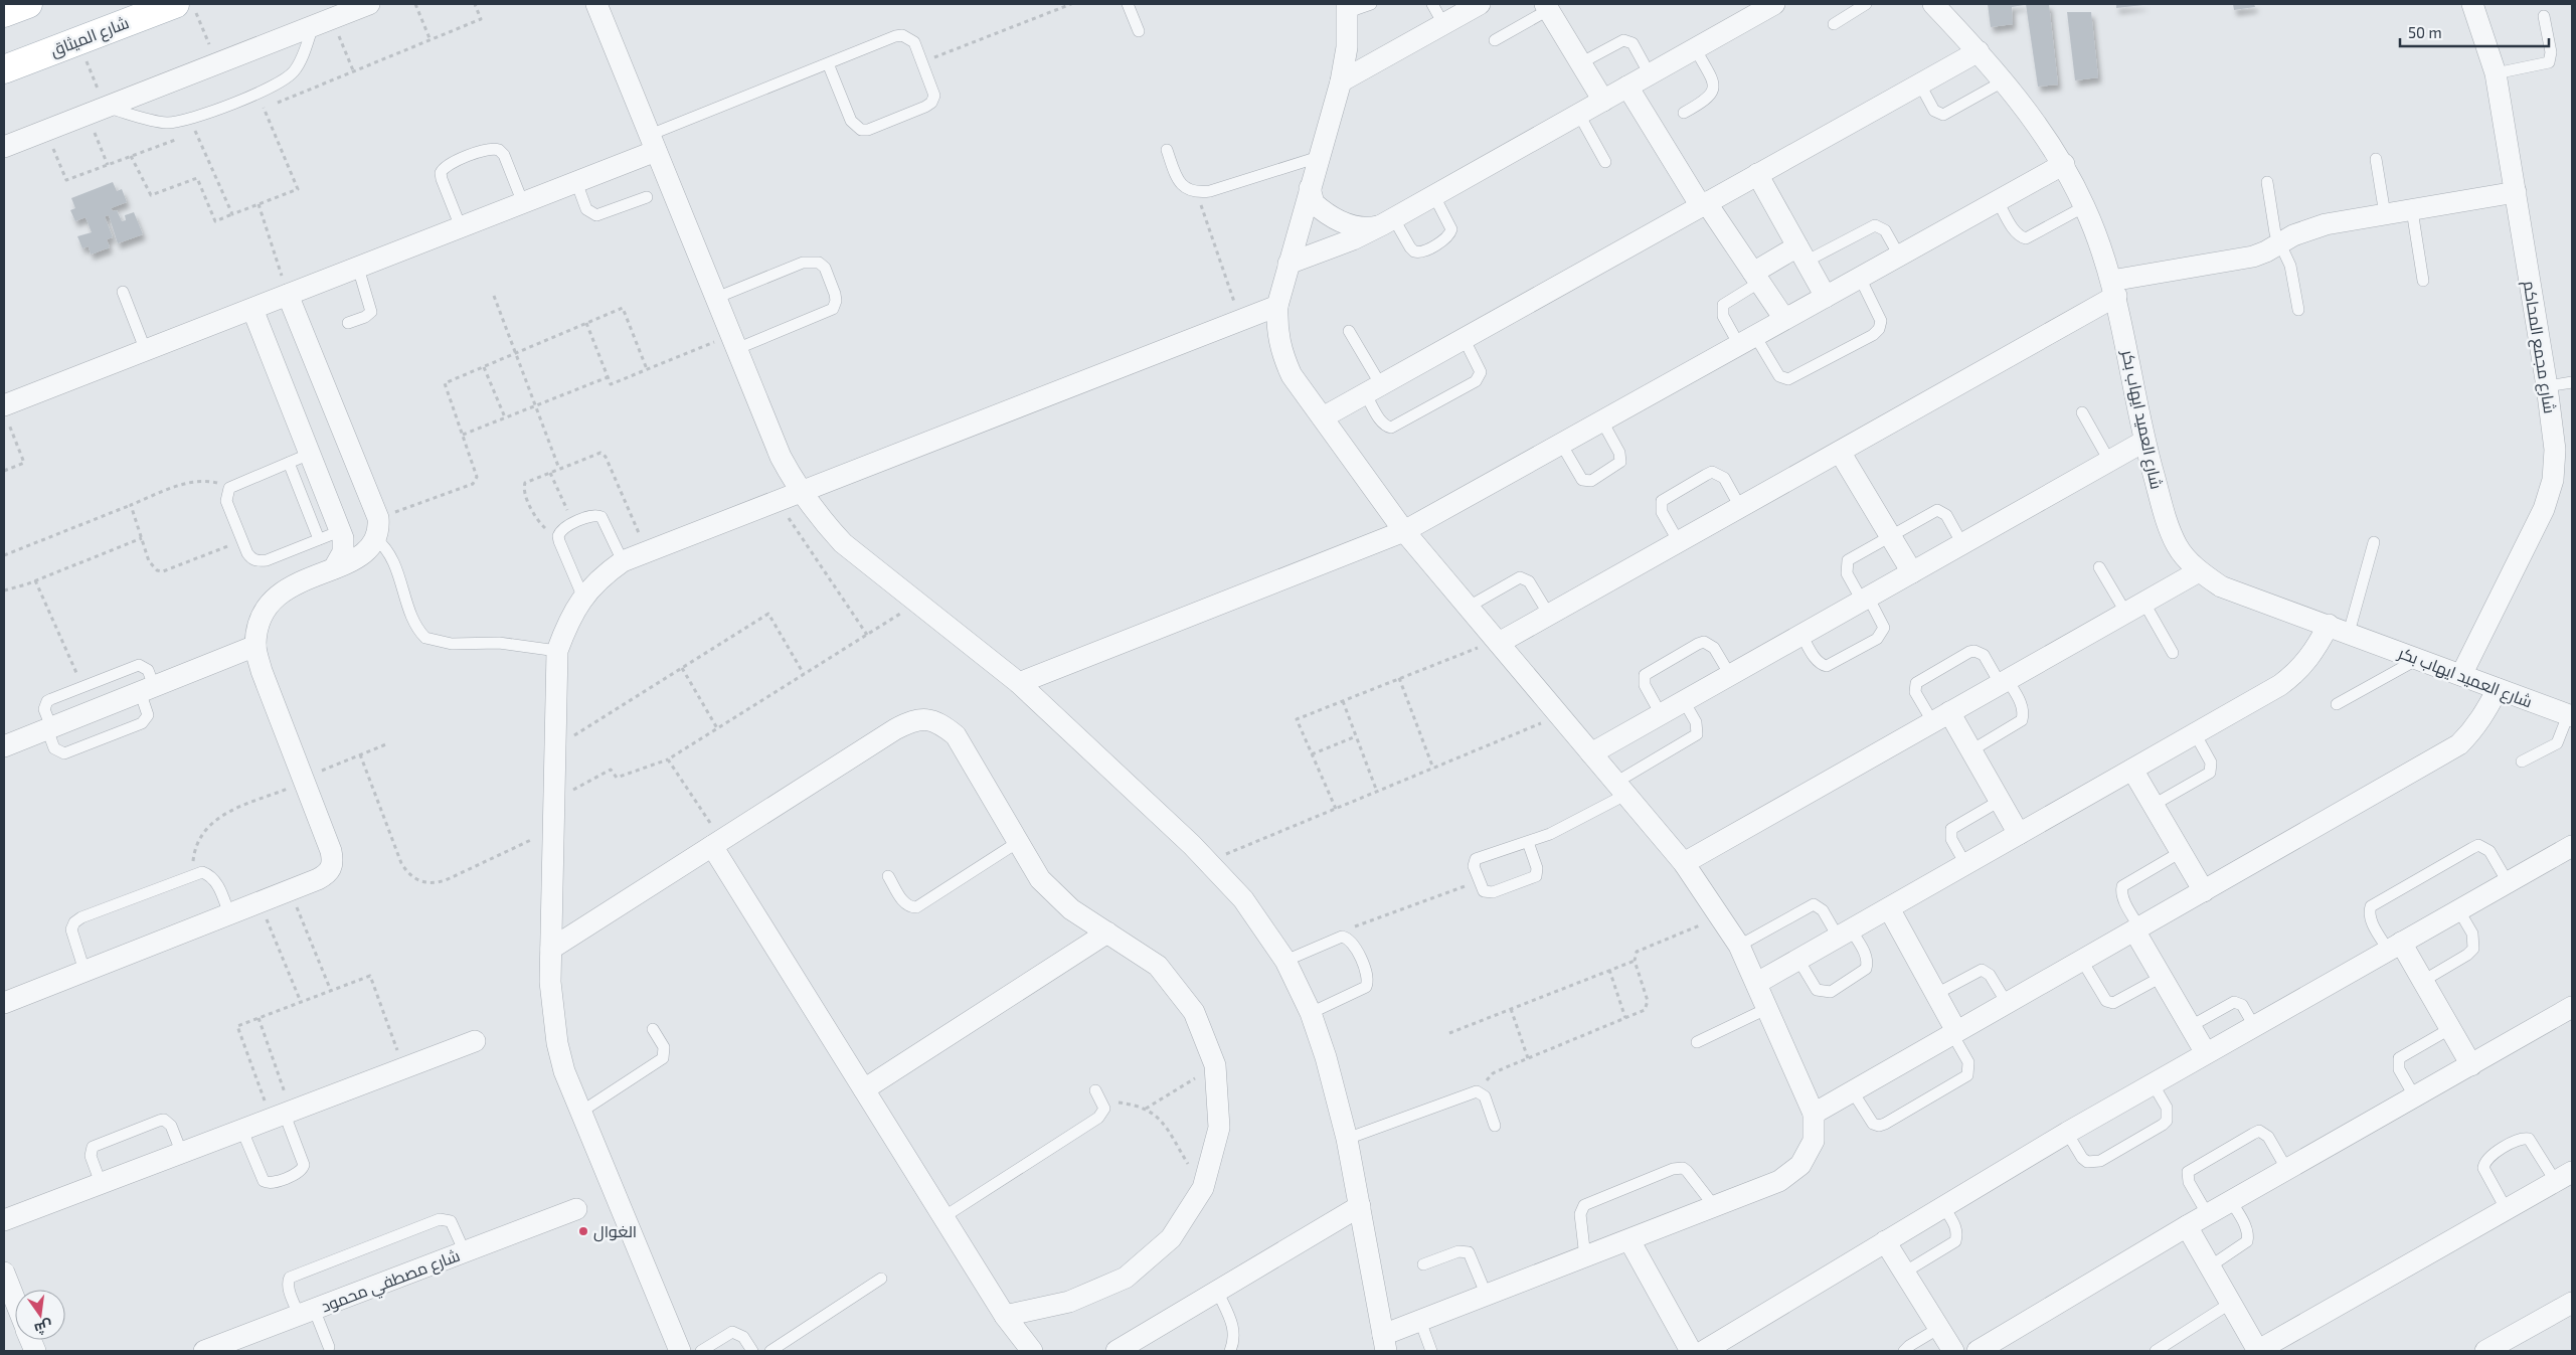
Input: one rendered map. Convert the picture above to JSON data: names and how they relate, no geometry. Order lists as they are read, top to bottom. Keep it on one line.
{"streets":{"main road":["شارع الميثاق"],"street":["شارع مجمع المحاكم","شارع العميد ايهاب بكر","شارع مصطفي محمود"]},"crossings":[["شارع مجمع المحاكم","شارع العميد ايهاب بكر"]],"places":["الغوال"],"scale_bar":"50 m","north":"bottom"}
